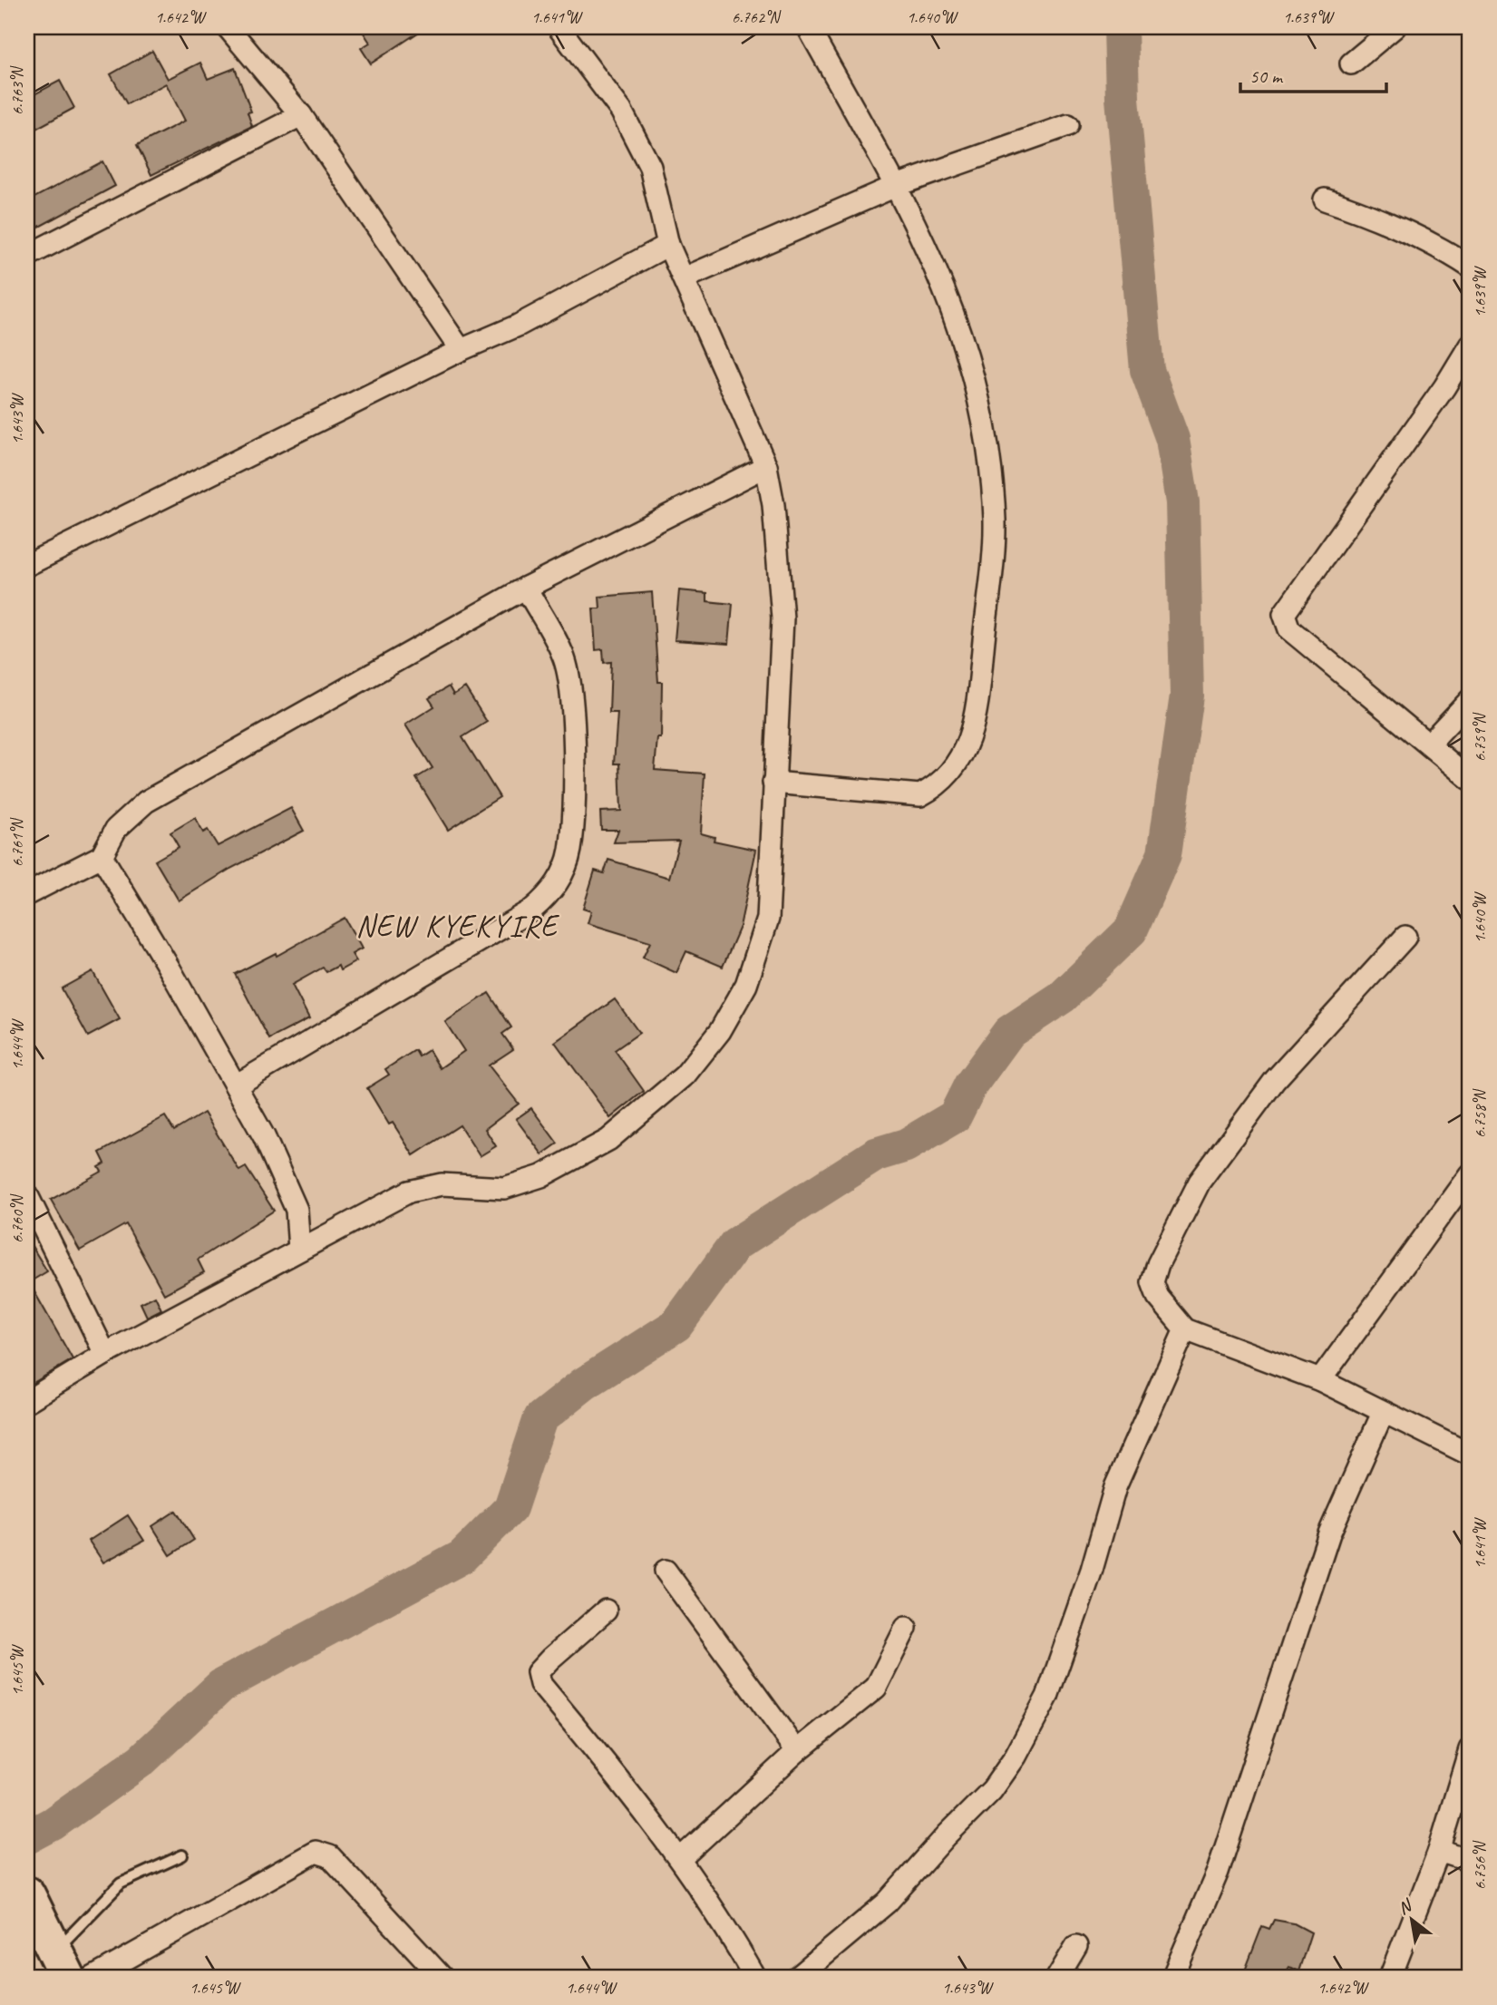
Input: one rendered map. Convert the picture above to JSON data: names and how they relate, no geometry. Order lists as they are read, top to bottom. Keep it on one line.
{"districts":["NEW KYEKYIRE"],"scale_bar":"50 m","north":"top left","coordinates":["1.642°W","1.641°W","6.762°N","1.640°W","1.639°W","6.763°N","1.643°W","6.759°N","6.761°N","1.644°W","6.758°N","6.760°N","1.645°W","6.756°N"]}
